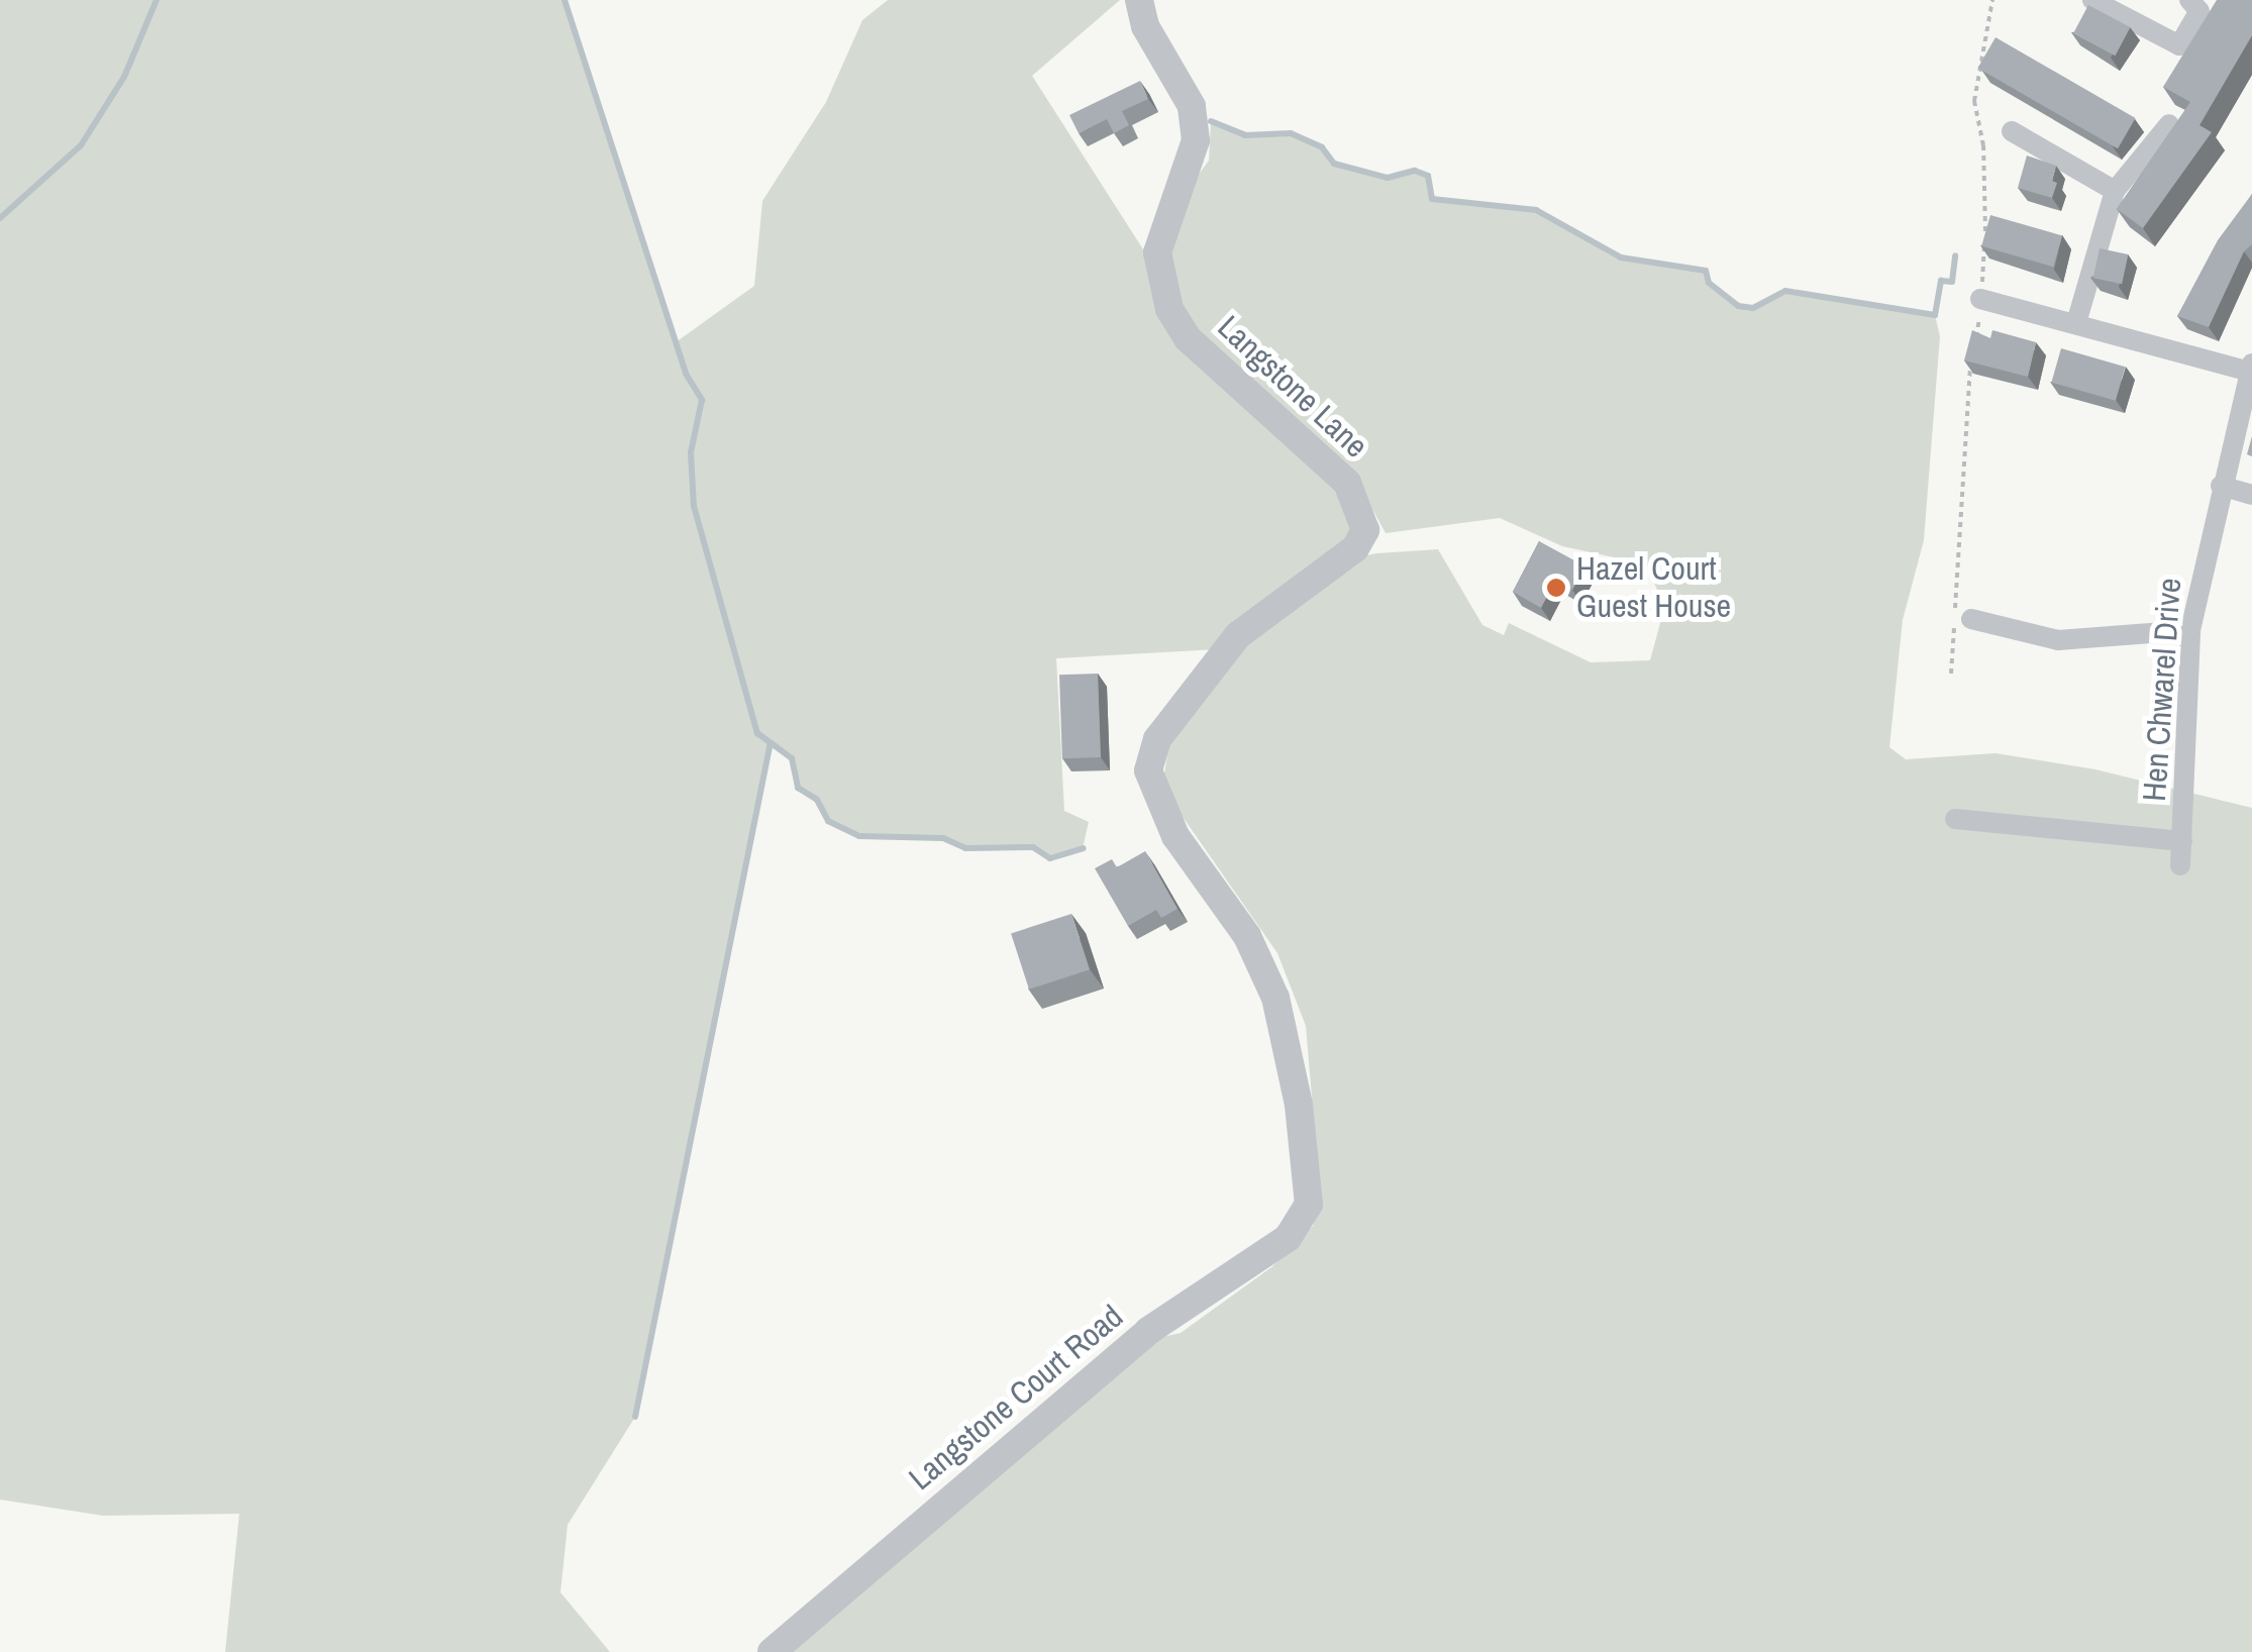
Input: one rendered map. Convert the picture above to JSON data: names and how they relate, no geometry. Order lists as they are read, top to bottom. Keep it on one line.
{"streets":{"street":["Langstone Lane","Hen Chwarel Drive","Langstone Court Road"]},"crossings":[["Langstone Lane","Langstone Court Road"]],"places":["Hazel Court Guest House"]}
